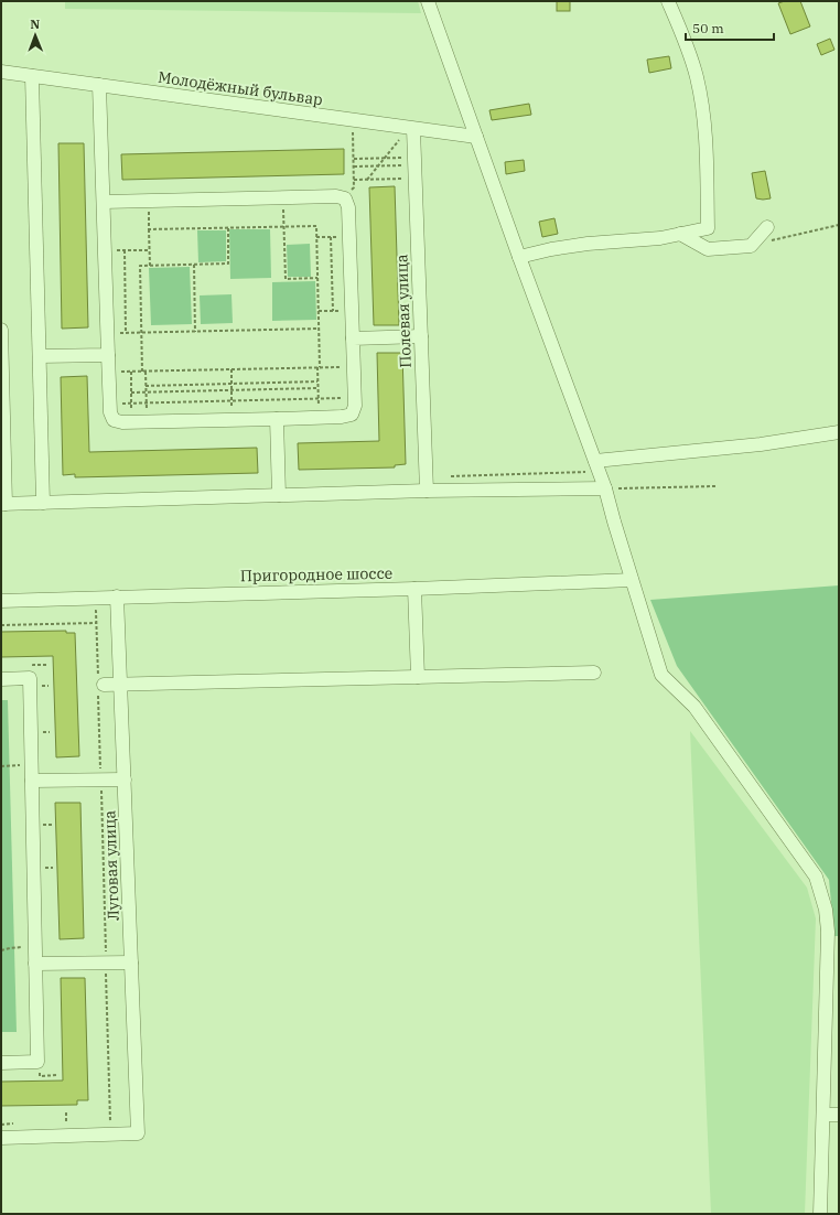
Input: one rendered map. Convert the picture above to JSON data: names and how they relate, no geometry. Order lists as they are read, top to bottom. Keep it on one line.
{"streets":{"street":["Молодёжный бульвар","Полевая улица","Пригородное шоссе","Луговая улица"]},"crossings":[["Молодёжный бульвар","Полевая улица"],["Пригородное шоссе","Луговая улица"]],"scale_bar":"50 m","north":"top"}
